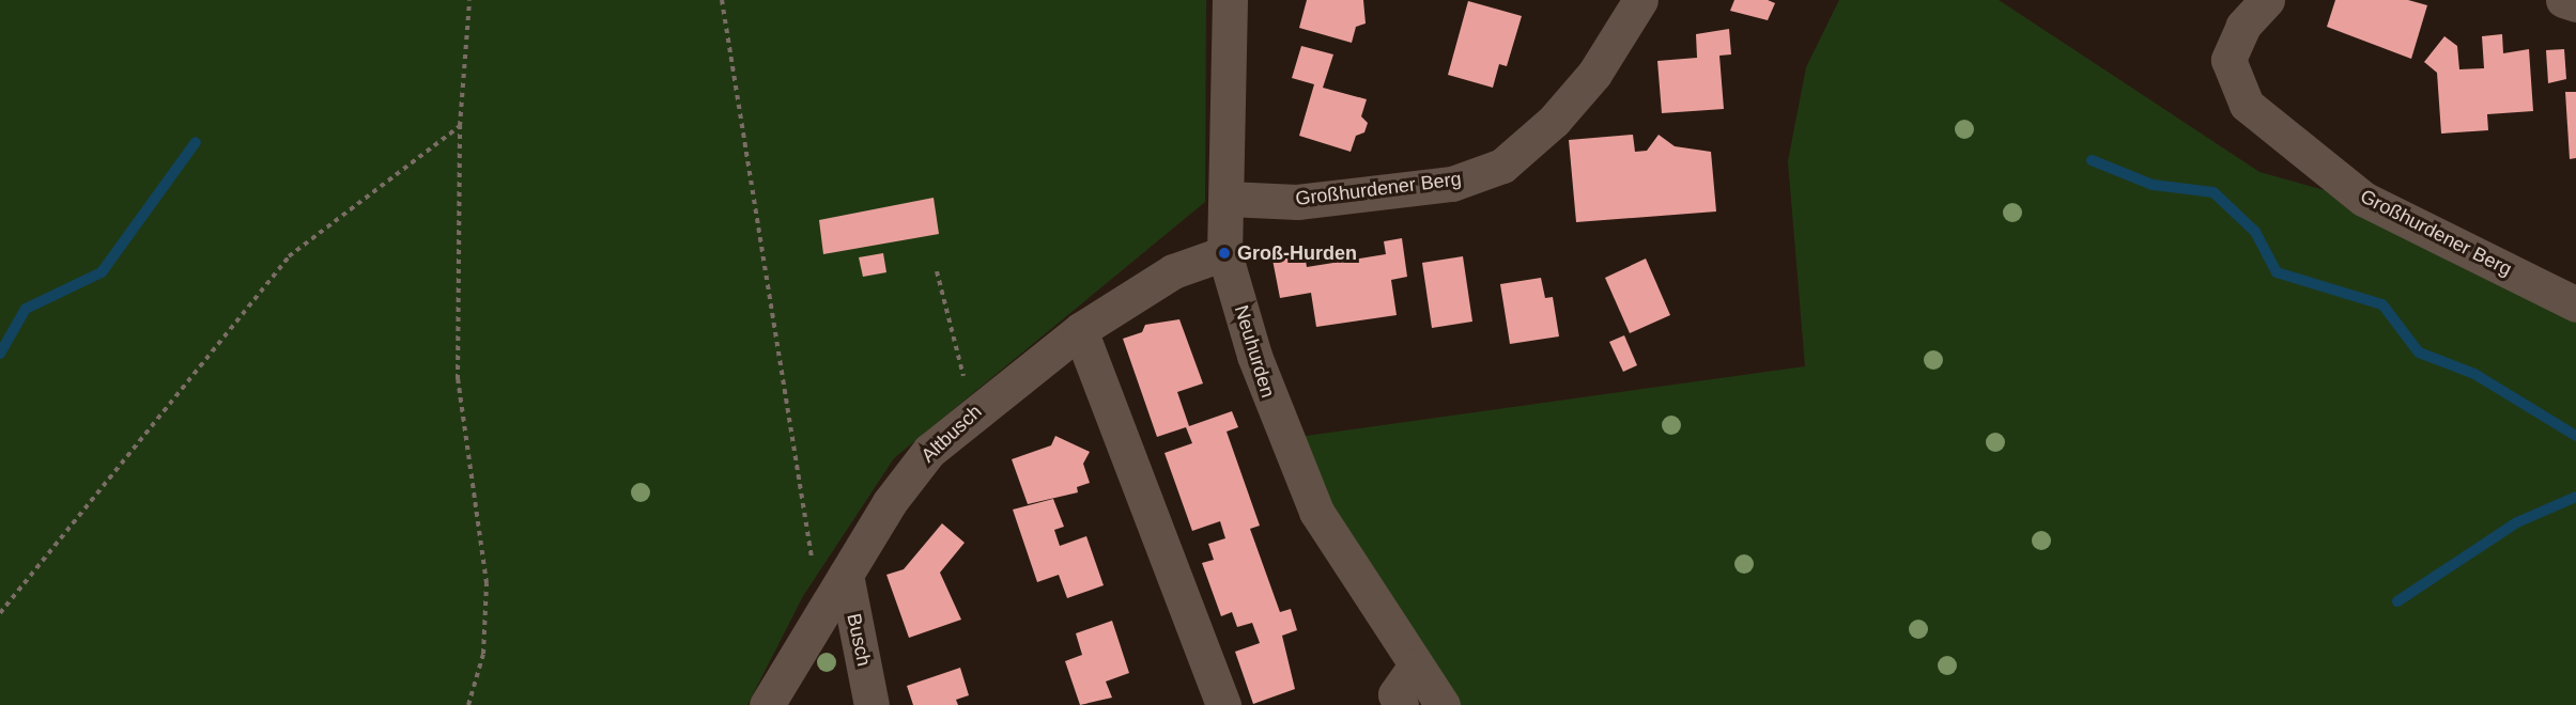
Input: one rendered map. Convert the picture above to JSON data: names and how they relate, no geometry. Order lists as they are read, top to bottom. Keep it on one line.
{"streets":{"street":["Großhurdener Berg","Neuhurden","Altbusch","Busch"]},"crossings":[["Großhurdener Berg","Neuhurden"],["Neuhurden","Altbusch"],["Altbusch","Busch"]],"places":["Groß-Hurden"]}
